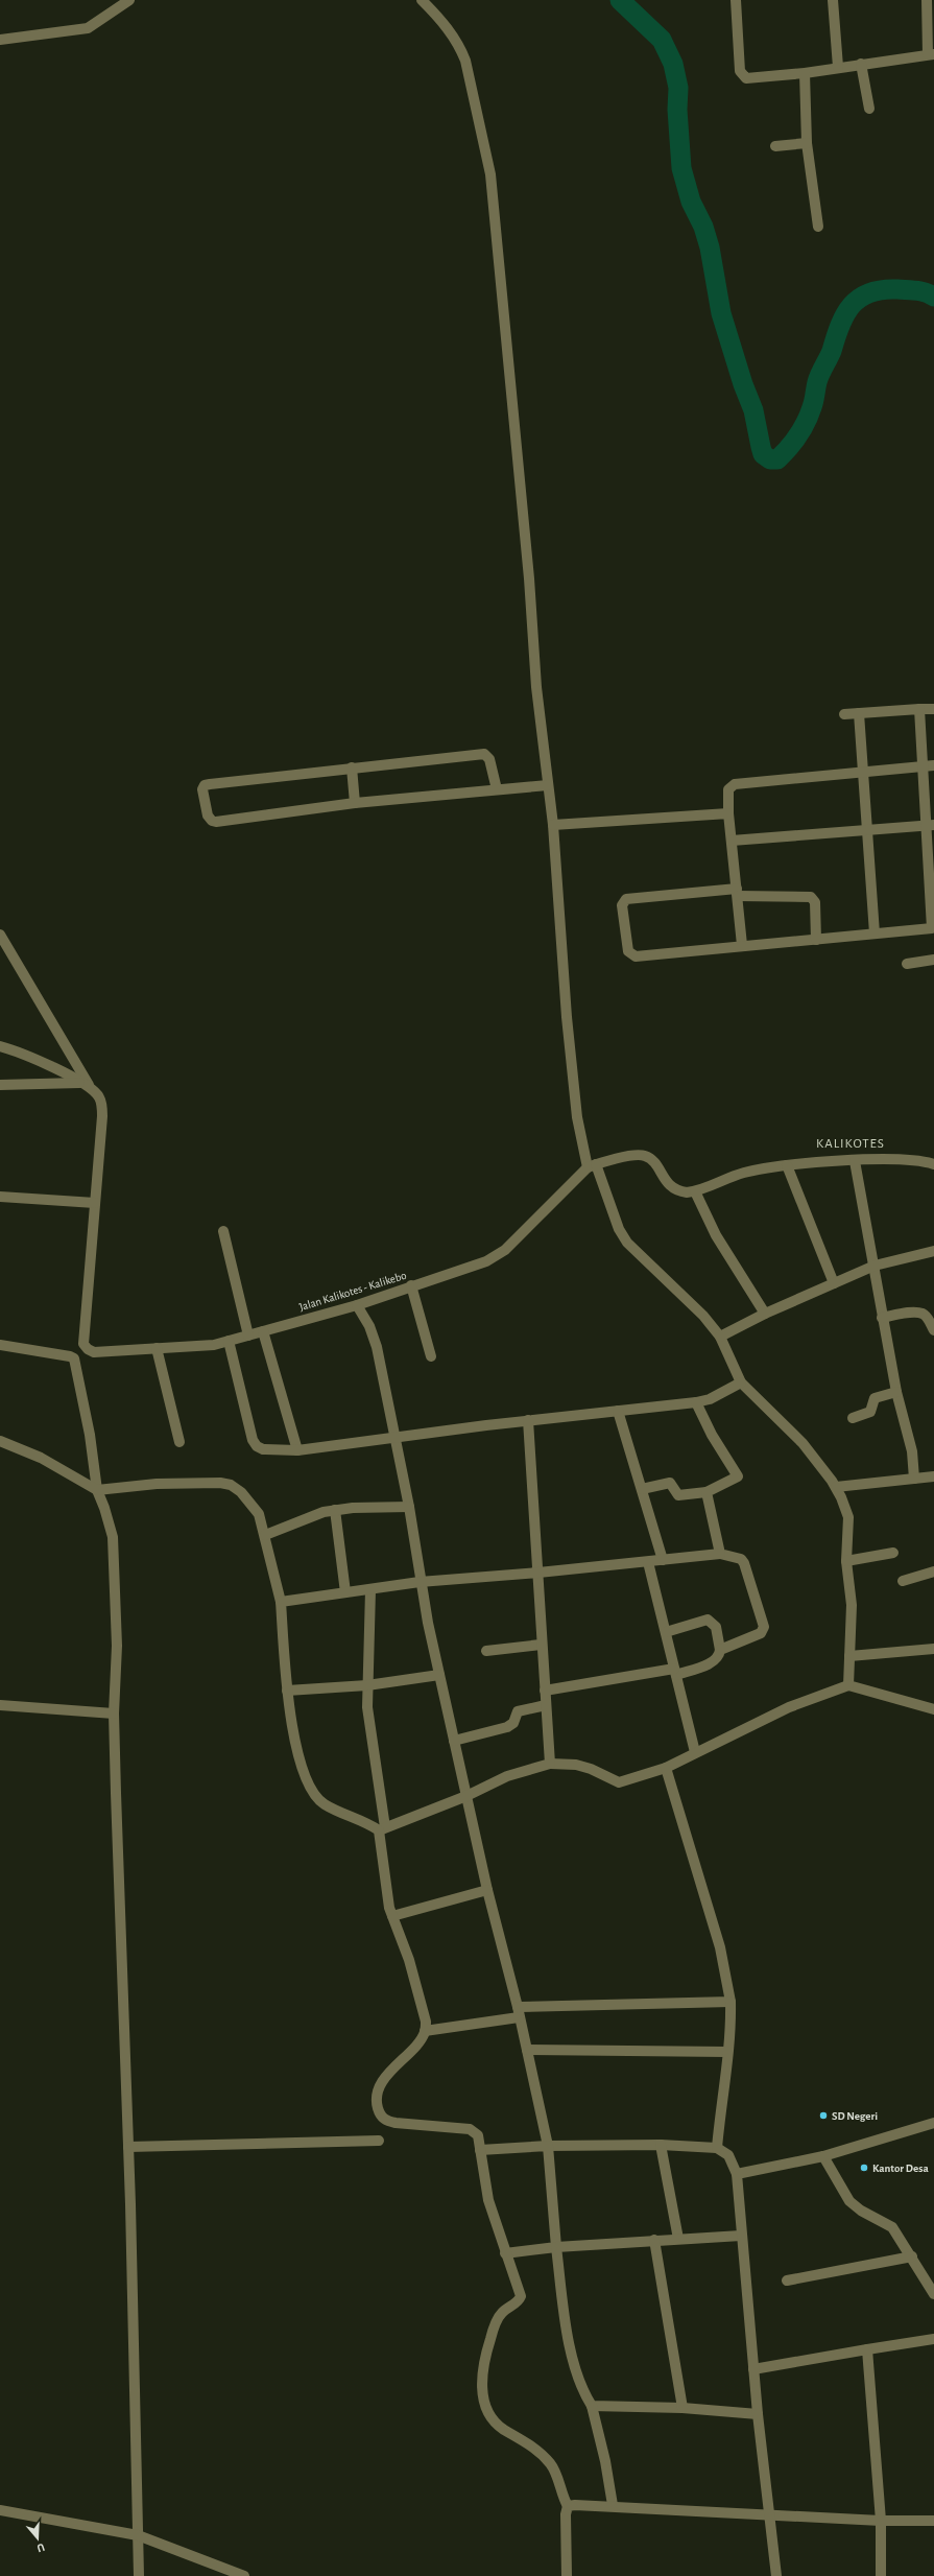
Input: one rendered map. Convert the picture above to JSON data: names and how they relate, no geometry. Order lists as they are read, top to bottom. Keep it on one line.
{"streets":{"street":["Jalan Kalikotes - Kalikebo"]},"districts":["KALIKOTES"],"places":["SD Negeri","Kantor Desa"],"north":"bottom"}
